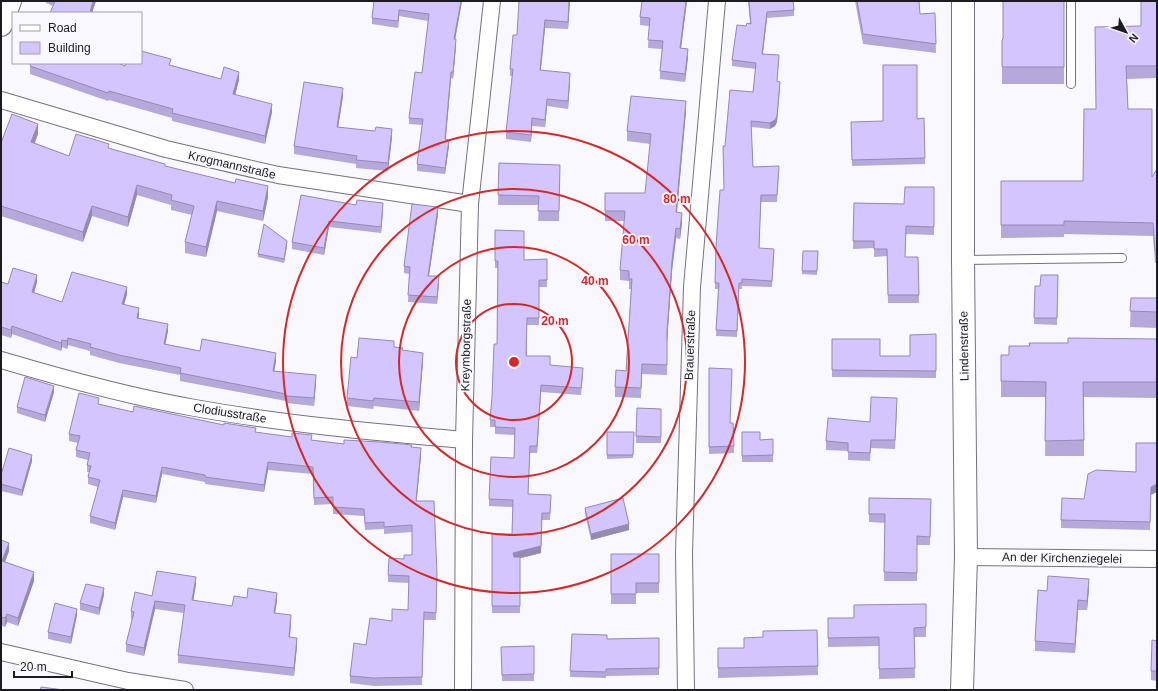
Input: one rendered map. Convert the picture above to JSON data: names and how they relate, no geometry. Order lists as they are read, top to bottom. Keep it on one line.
{"streets":{"street":["Krogmannstraße","Kreymborgstraße","Brauerstraße","Lindenstraße","Clodiusstraße","An der Kirchenziegelei"]},"crossings":[["Krogmannstraße","Kreymborgstraße"],["Kreymborgstraße","Clodiusstraße"],["Lindenstraße","An der Kirchenziegelei"]],"legend":["Road","Building"],"scale_bar":"20 m","north":"bottom right","rings":["80 m","60 m","40 m","20 m"]}
